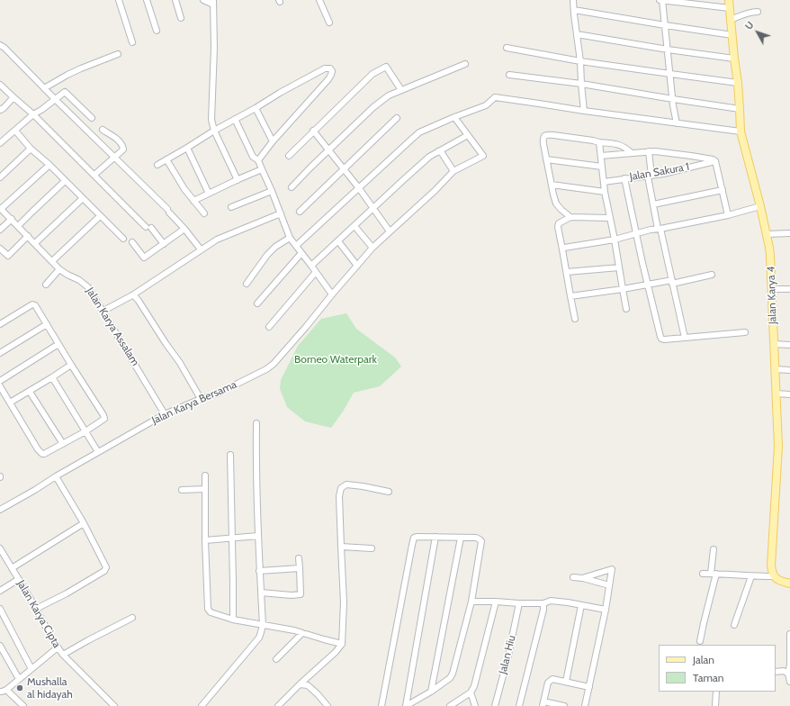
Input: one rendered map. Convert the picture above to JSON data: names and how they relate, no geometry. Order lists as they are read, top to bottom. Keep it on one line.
{"streets":{"main road":["Jalan Karya 4"],"street":["Jalan Sakura 1","Jalan Karya Assalam","Jalan Karya Bersama","Jalan Karya Cipta","Jalan Hiu"]},"crossings":[["Jalan Karya Assalam","Jalan Karya Bersama"]],"parks":["Borneo Waterpark"],"places":["Mushalla al hidayah"],"legend":["Jalan","Taman"],"north":"top left"}
